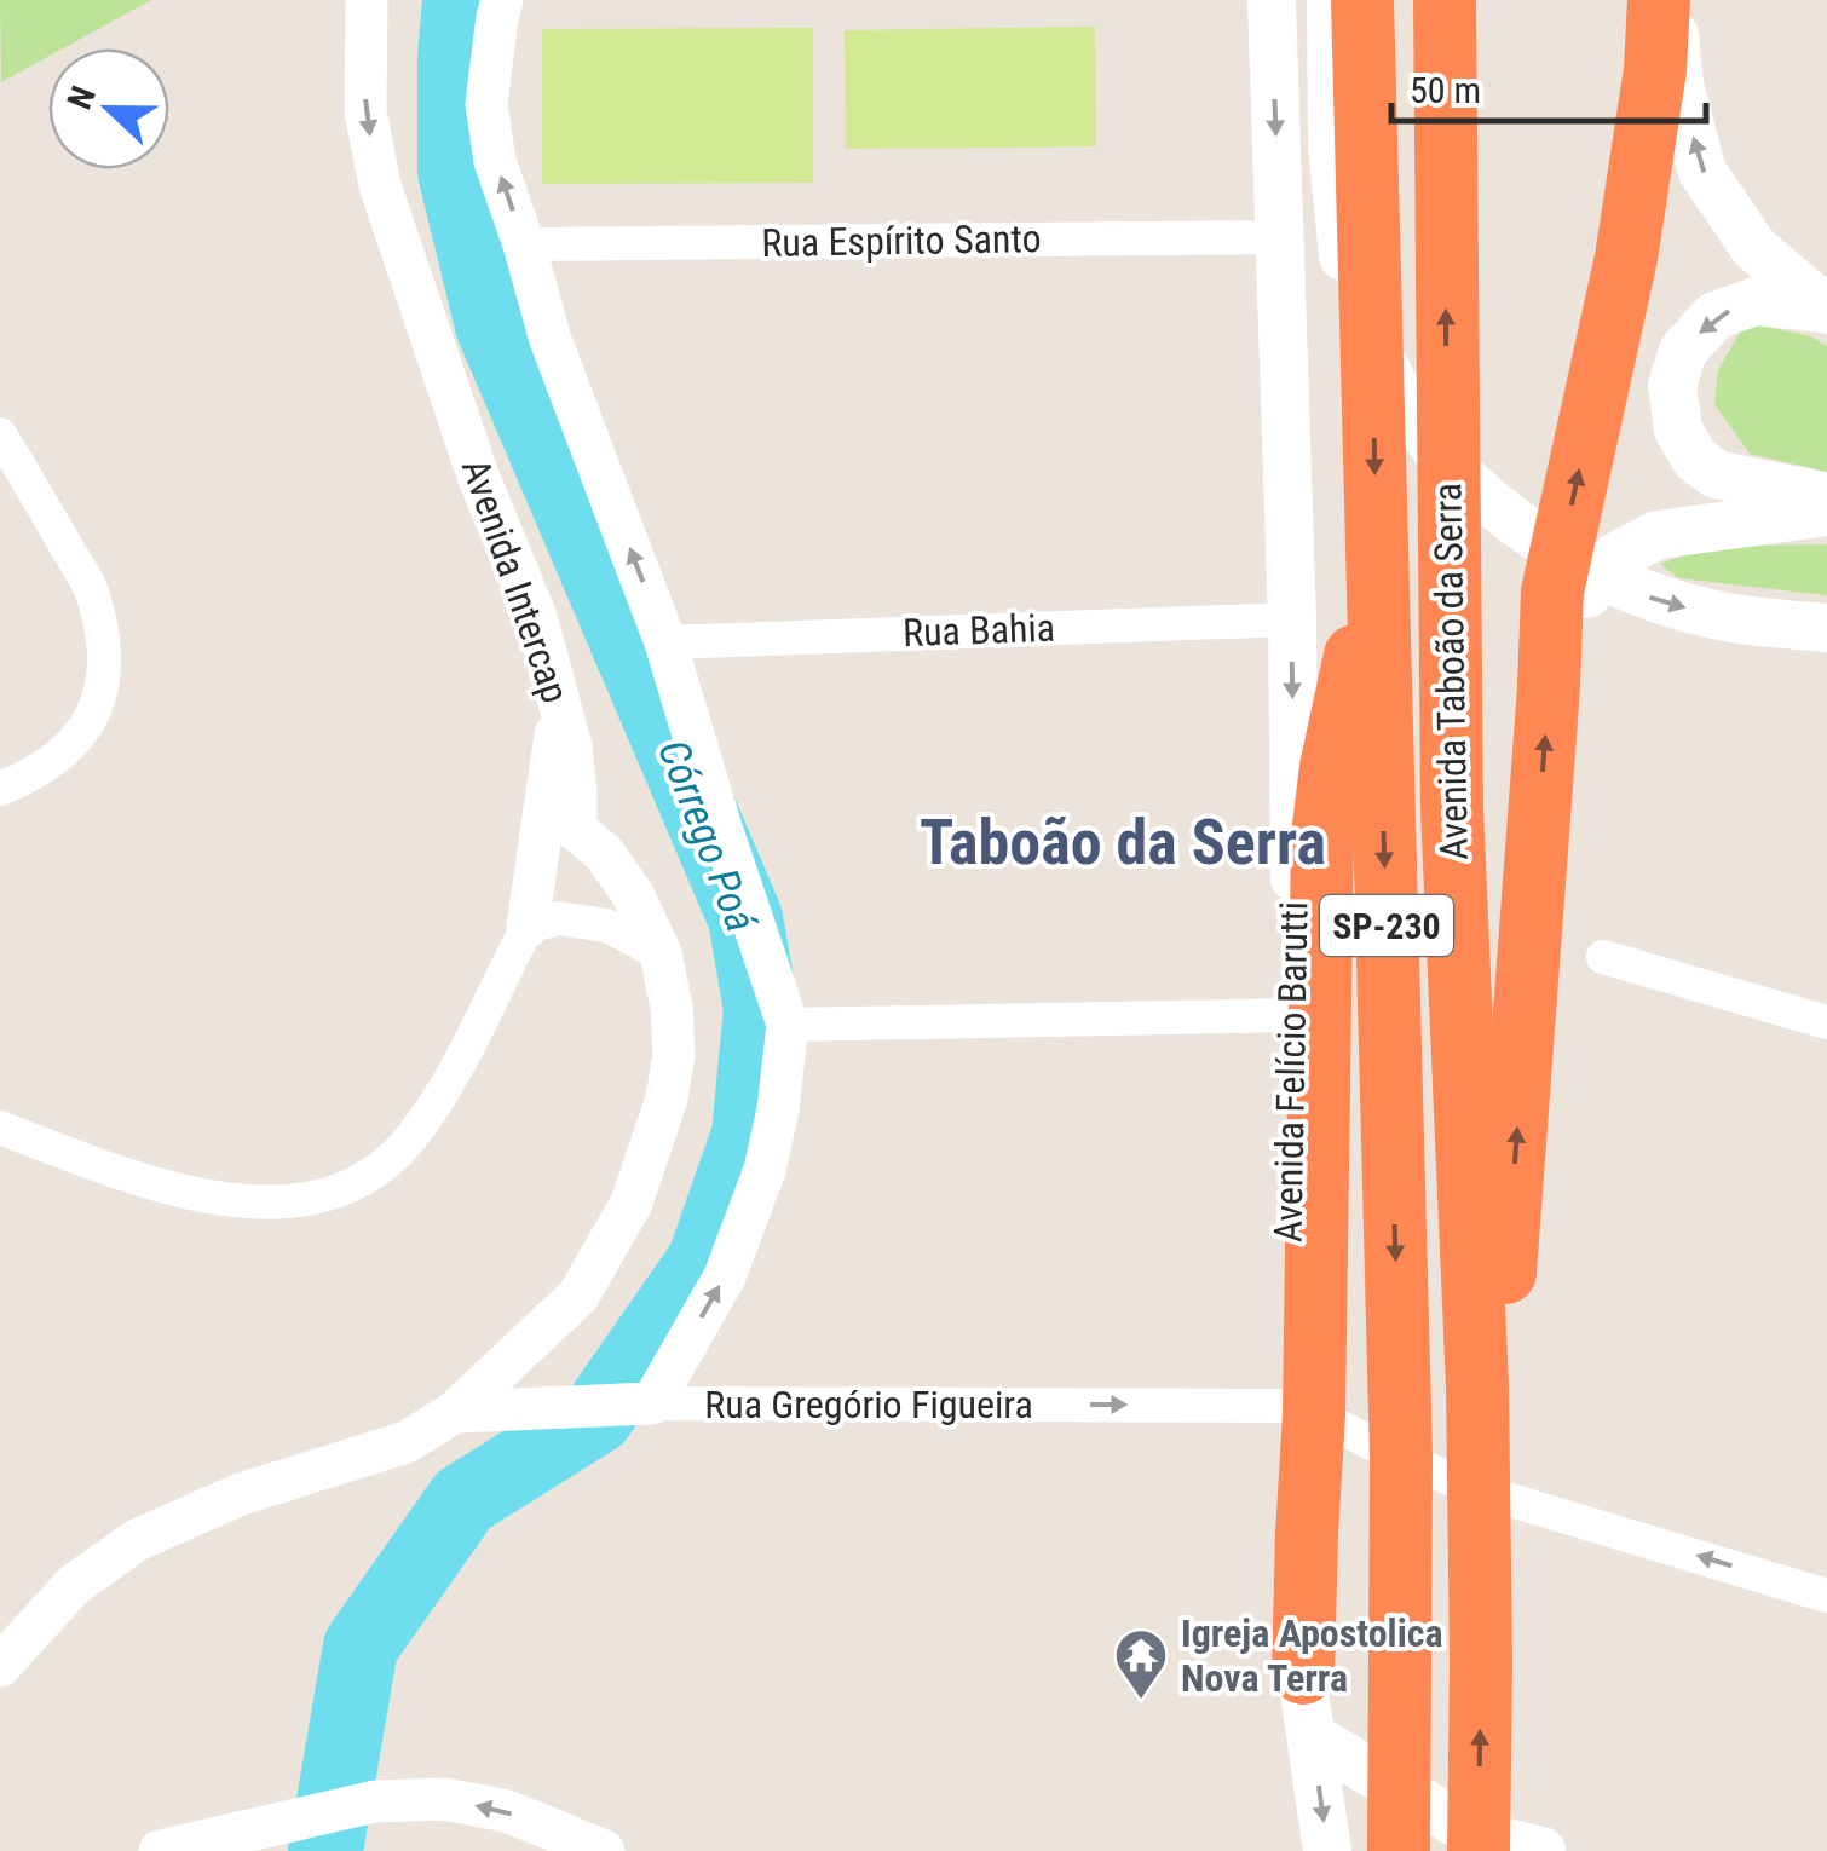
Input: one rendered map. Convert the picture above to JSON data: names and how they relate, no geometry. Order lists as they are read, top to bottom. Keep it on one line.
{"streets":{"highway":["Avenida Taboão da Serra","SP-230"],"main road":["Avenida Felício Barutti"],"street":["Rua Espírito Santo","Avenida Intercap","Rua Bahia","Rua Gregório Figueira"]},"crossings":[["Rua Espírito Santo","Avenida Felício Barutti"],["Rua Bahia","Avenida Felício Barutti"],["Avenida Felício Barutti","Rua Gregório Figueira"]],"one_way":["Avenida Felício Barutti","Rua Gregório Figueira"],"districts":["Taboão da Serra"],"water":["Córrego Poá"],"places":{"temple":["Igreja Apostolica Nova Terra"]},"scale_bar":"50 m","north":"left"}
